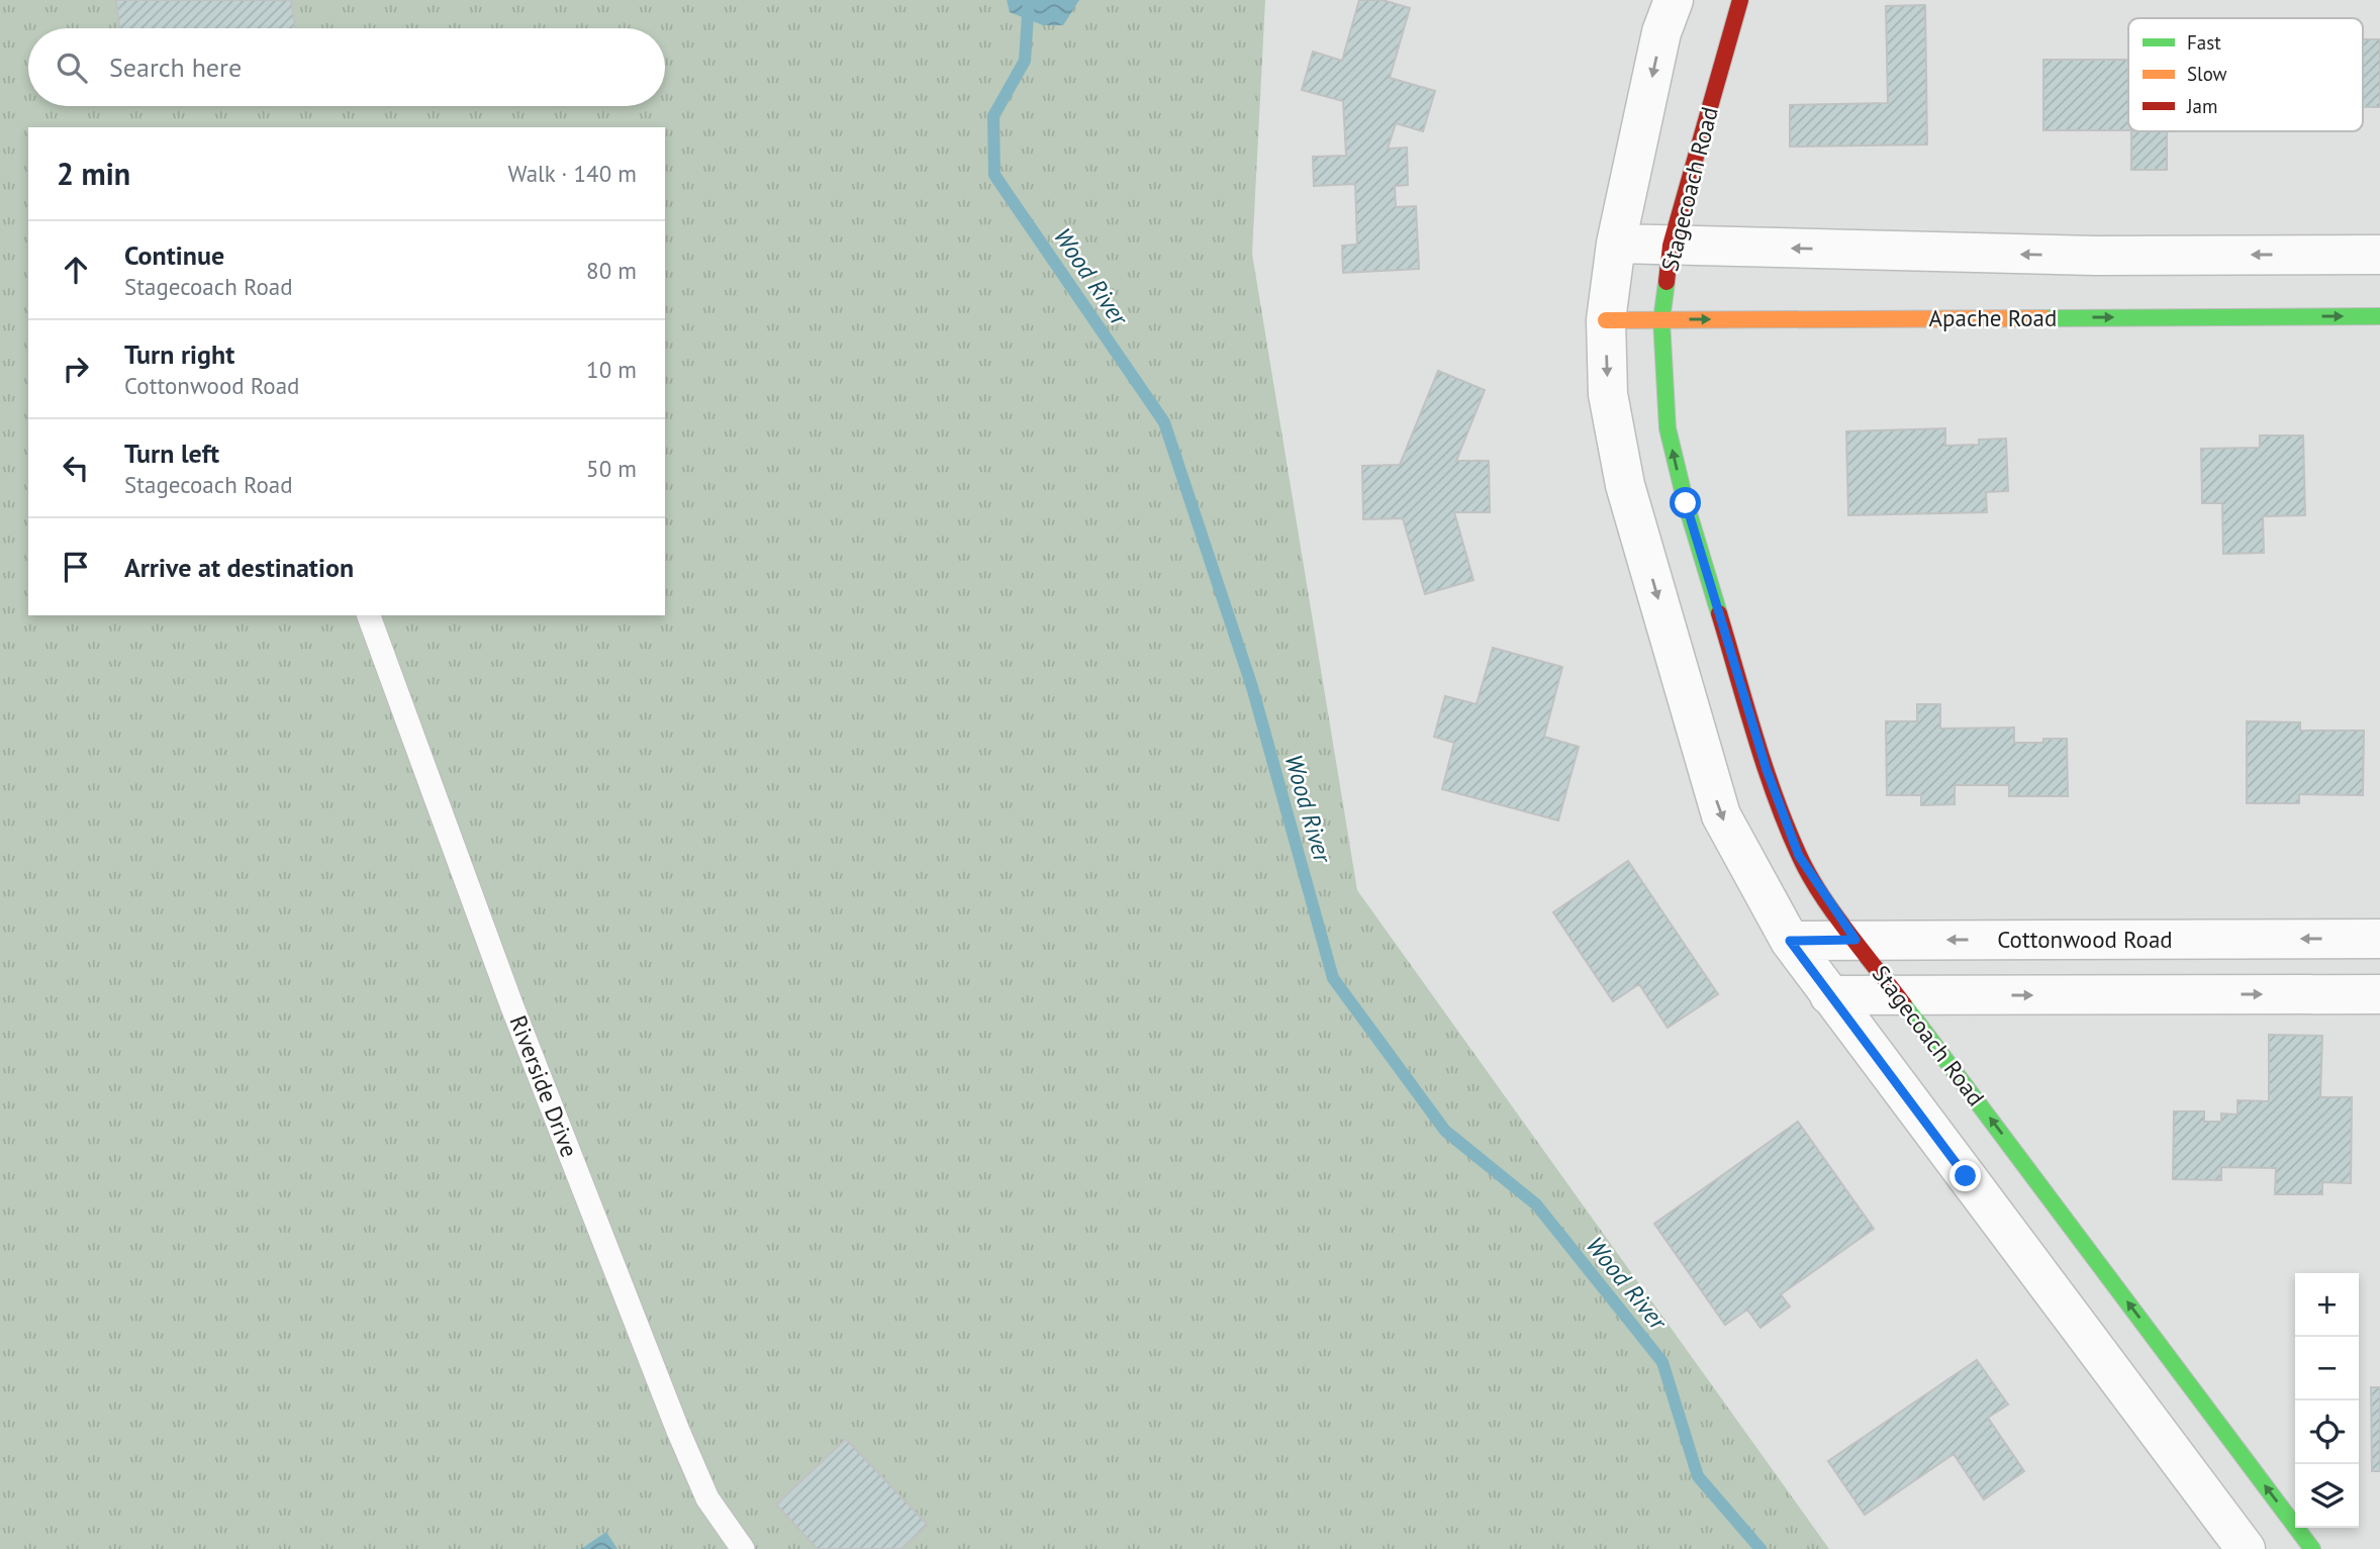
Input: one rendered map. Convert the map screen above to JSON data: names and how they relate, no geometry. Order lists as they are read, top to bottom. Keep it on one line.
{"streets":{"street":["Stagecoach Road","Apache Road","Cottonwood Road"],"lane":["Riverside Drive"]},"crossings":[["Stagecoach Road","Apache Road"],["Stagecoach Road","Cottonwood Road"]],"water":["Wood River"],"legend":["Fast","Slow","Jam"],"page":{"search":"Search here","heading":["2 min","Walk · 140 m"],"list":[["Continue","Stagecoach Road","80 m"],["Turn right","Cottonwood Road","10 m"],["Turn left","Stagecoach Road","50 m"],"Arrive at destination"],"map_buttons":["+","−"]}}
